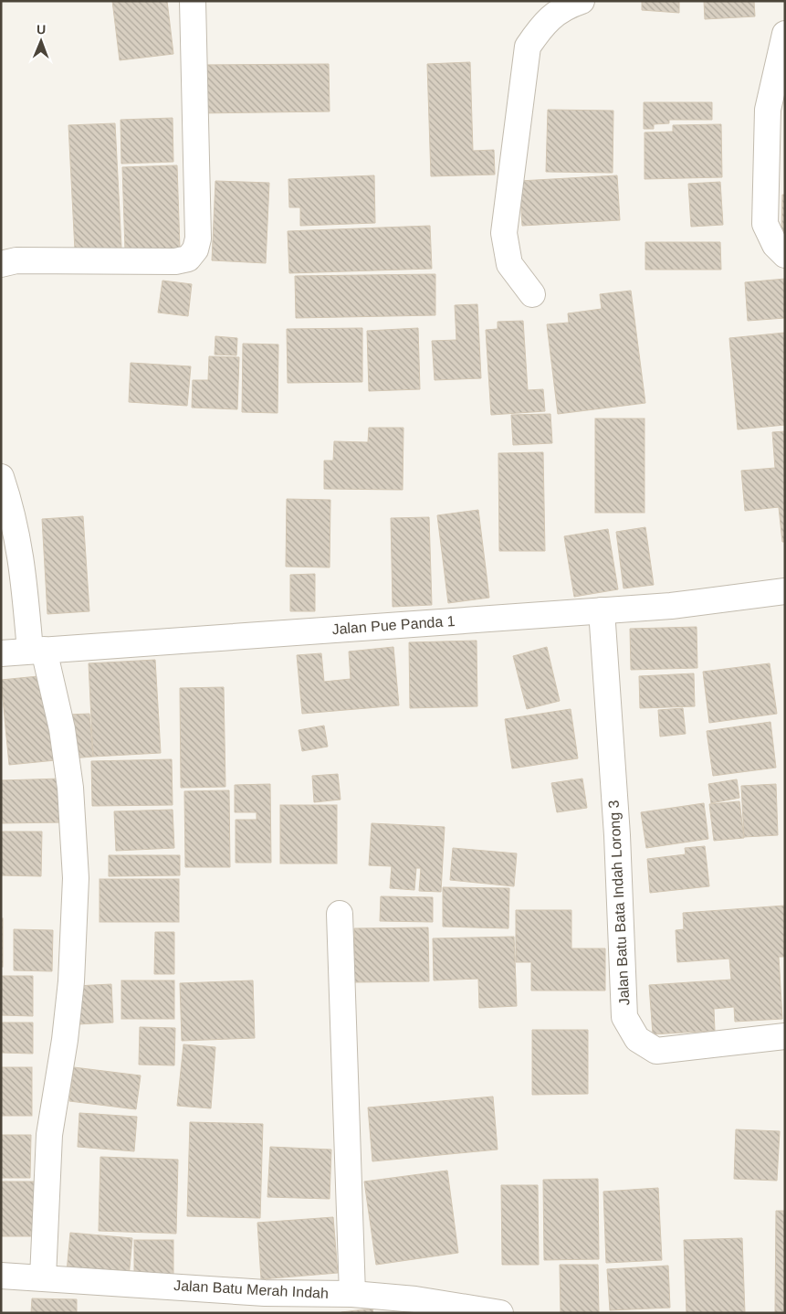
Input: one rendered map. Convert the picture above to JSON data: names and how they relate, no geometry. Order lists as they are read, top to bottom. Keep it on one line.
{"streets":{"street":["Jalan Pue Panda 1","Jalan Batu Bata Indah Lorong 3","Jalan Batu Merah Indah"]},"crossings":[["Jalan Pue Panda 1","Jalan Batu Bata Indah Lorong 3"]],"north":"top"}
